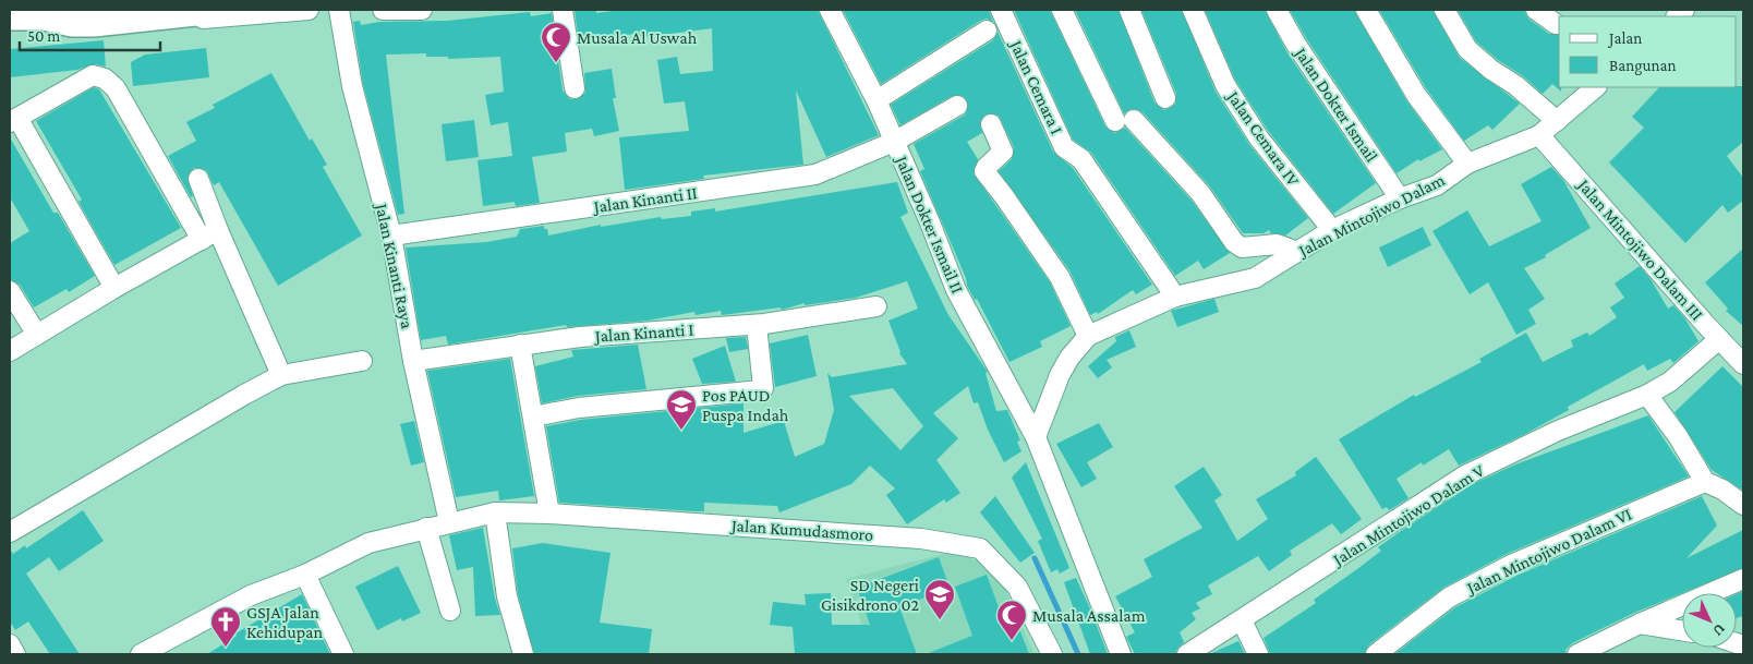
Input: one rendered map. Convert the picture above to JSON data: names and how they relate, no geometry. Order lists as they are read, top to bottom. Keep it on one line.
{"streets":{"street":["Jalan Cemara I","Jalan Dokter Ismail","Jalan Cemara IV","Jalan Kinanti II","Jalan Mintojiwo Dalam","Jalan Dokter Ismail II","Jalan Mintojiwo Dalam III","Jalan Kinanti Raya","Jalan Kinanti I","Jalan Mintojiwo Dalam V","Jalan Kumudasmoro","Jalan Mintojiwo Dalam VI"]},"crossings":[["Jalan Cemara I","Jalan Mintojiwo Dalam"],["Jalan Dokter Ismail","Jalan Mintojiwo Dalam"],["Jalan Cemara IV","Jalan Mintojiwo Dalam"],["Jalan Kinanti II","Jalan Dokter Ismail II"],["Jalan Kinanti II","Jalan Kinanti Raya"],["Jalan Mintojiwo Dalam","Jalan Dokter Ismail II"],["Jalan Mintojiwo Dalam","Jalan Mintojiwo Dalam III"],["Jalan Mintojiwo Dalam III","Jalan Mintojiwo Dalam V"],["Jalan Kinanti Raya","Jalan Kinanti I"],["Jalan Kinanti Raya","Jalan Kumudasmoro"]],"places":{"mosque":["Musala Al Uswah","Musala Assalam"],"school or university":["Pos PAUD Puspa Indah","SD Negeri Gisikdrono 02"],"church":["GSJA Jalan Kehidupan"]},"legend":["Jalan","Bangunan"],"scale_bar":"50 m","north":"bottom right"}
